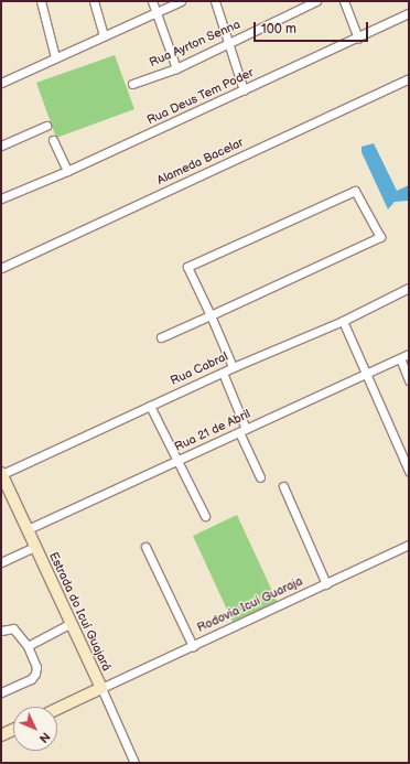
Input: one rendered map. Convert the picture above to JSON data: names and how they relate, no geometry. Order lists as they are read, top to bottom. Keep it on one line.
{"streets":{"street":["Rua Ayrton Senna","Rua Deus Tem Poder","Alameda Bacelar","Rua Cabral","Rua 21 de Abril","Rodovia Icui Guaraja","Estrada do Icuí Guajará"]},"crossings":[["Rua Cabral","Estrada do Icuí Guajará"],["Rua 21 de Abril","Estrada do Icuí Guajará"],["Rodovia Icui Guaraja","Estrada do Icuí Guajará"]],"scale_bar":"100 m","north":"bottom right"}
